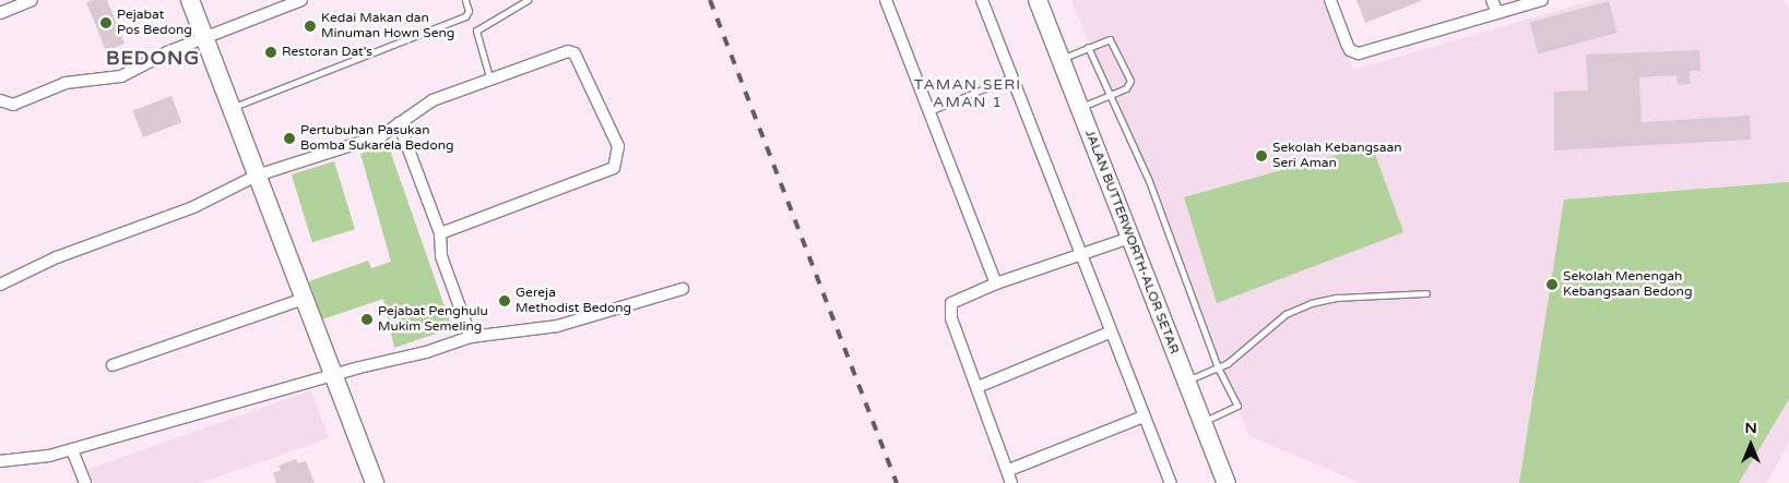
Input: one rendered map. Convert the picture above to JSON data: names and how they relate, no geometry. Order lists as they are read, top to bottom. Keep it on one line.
{"streets":{"main road":["JALAN BUTTERWORTH-ALOR SETAR"]},"districts":["BEDONG","TAMAN SERI AMAN 1"],"places":["Pejabat Pos Bedong","Kedai Makan dan Minuman Hown Seng","Restoran Dat's","Pertubuhan Pasukan Bomba Sukarela Bedong","Sekolah Kebangsaan Seri Aman","Sekolah Menengah Kebangsaan Bedong","Gereja Methodist Bedong","Pejabat Penghulu Mukim Semeling"],"north":"top"}
